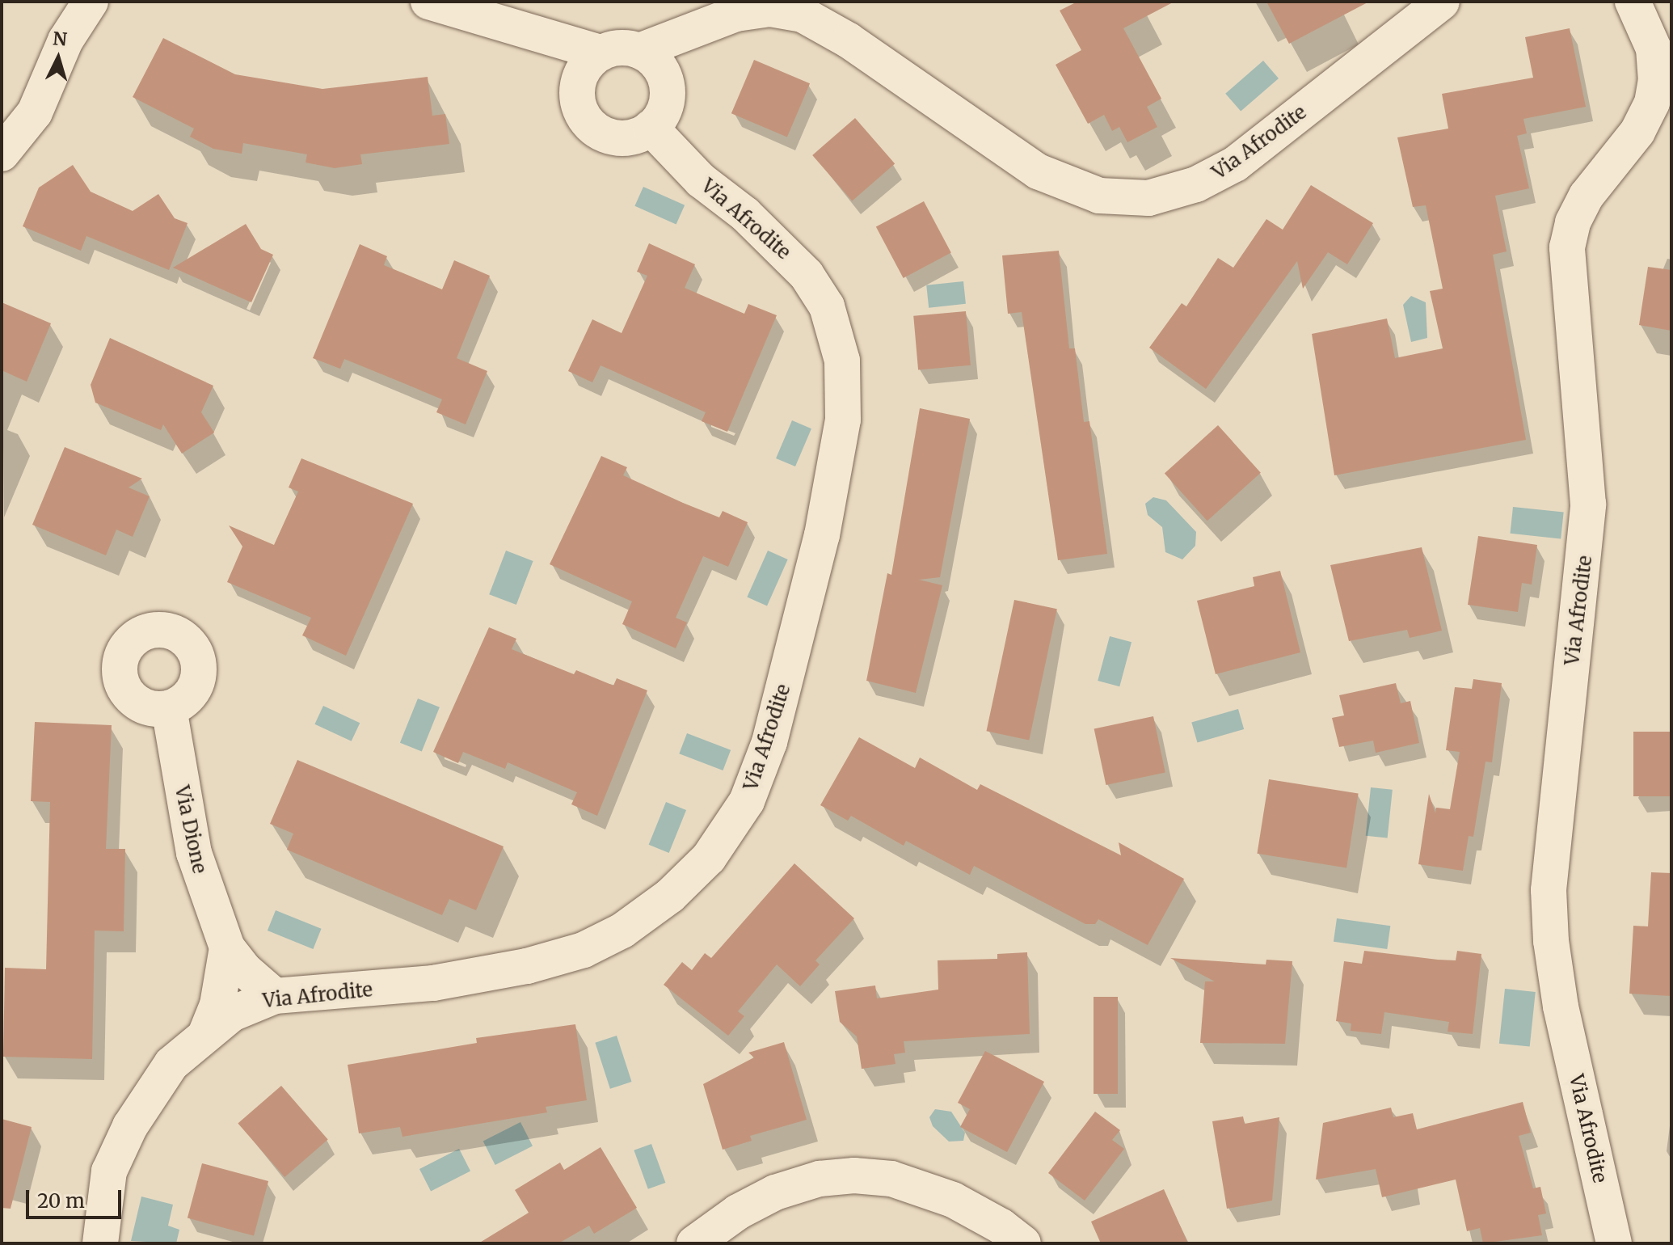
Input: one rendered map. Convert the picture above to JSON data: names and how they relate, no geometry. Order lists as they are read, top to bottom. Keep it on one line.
{"streets":{"street":["Via Afrodite","Via Dione"]},"crossings":[["Via Afrodite","Via Dione"]],"scale_bar":"20 m","north":"top"}
